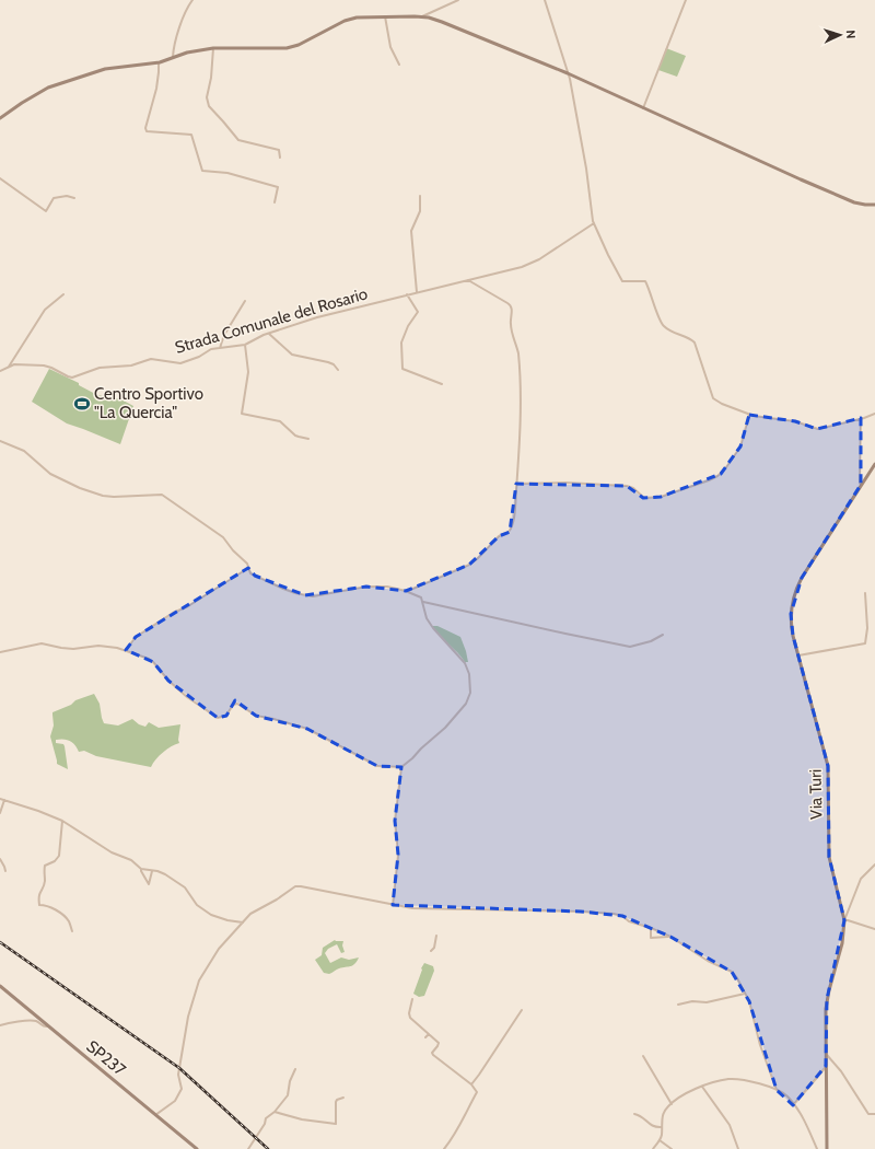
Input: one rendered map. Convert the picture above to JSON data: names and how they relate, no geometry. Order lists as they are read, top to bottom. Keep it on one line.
{"streets":{"main road":["Via Turi","SP237"],"street":["Strada Comunale del Rosario"]},"places":{"sports":["Centro Sportivo \"La Quercia\""]},"north":"right"}
